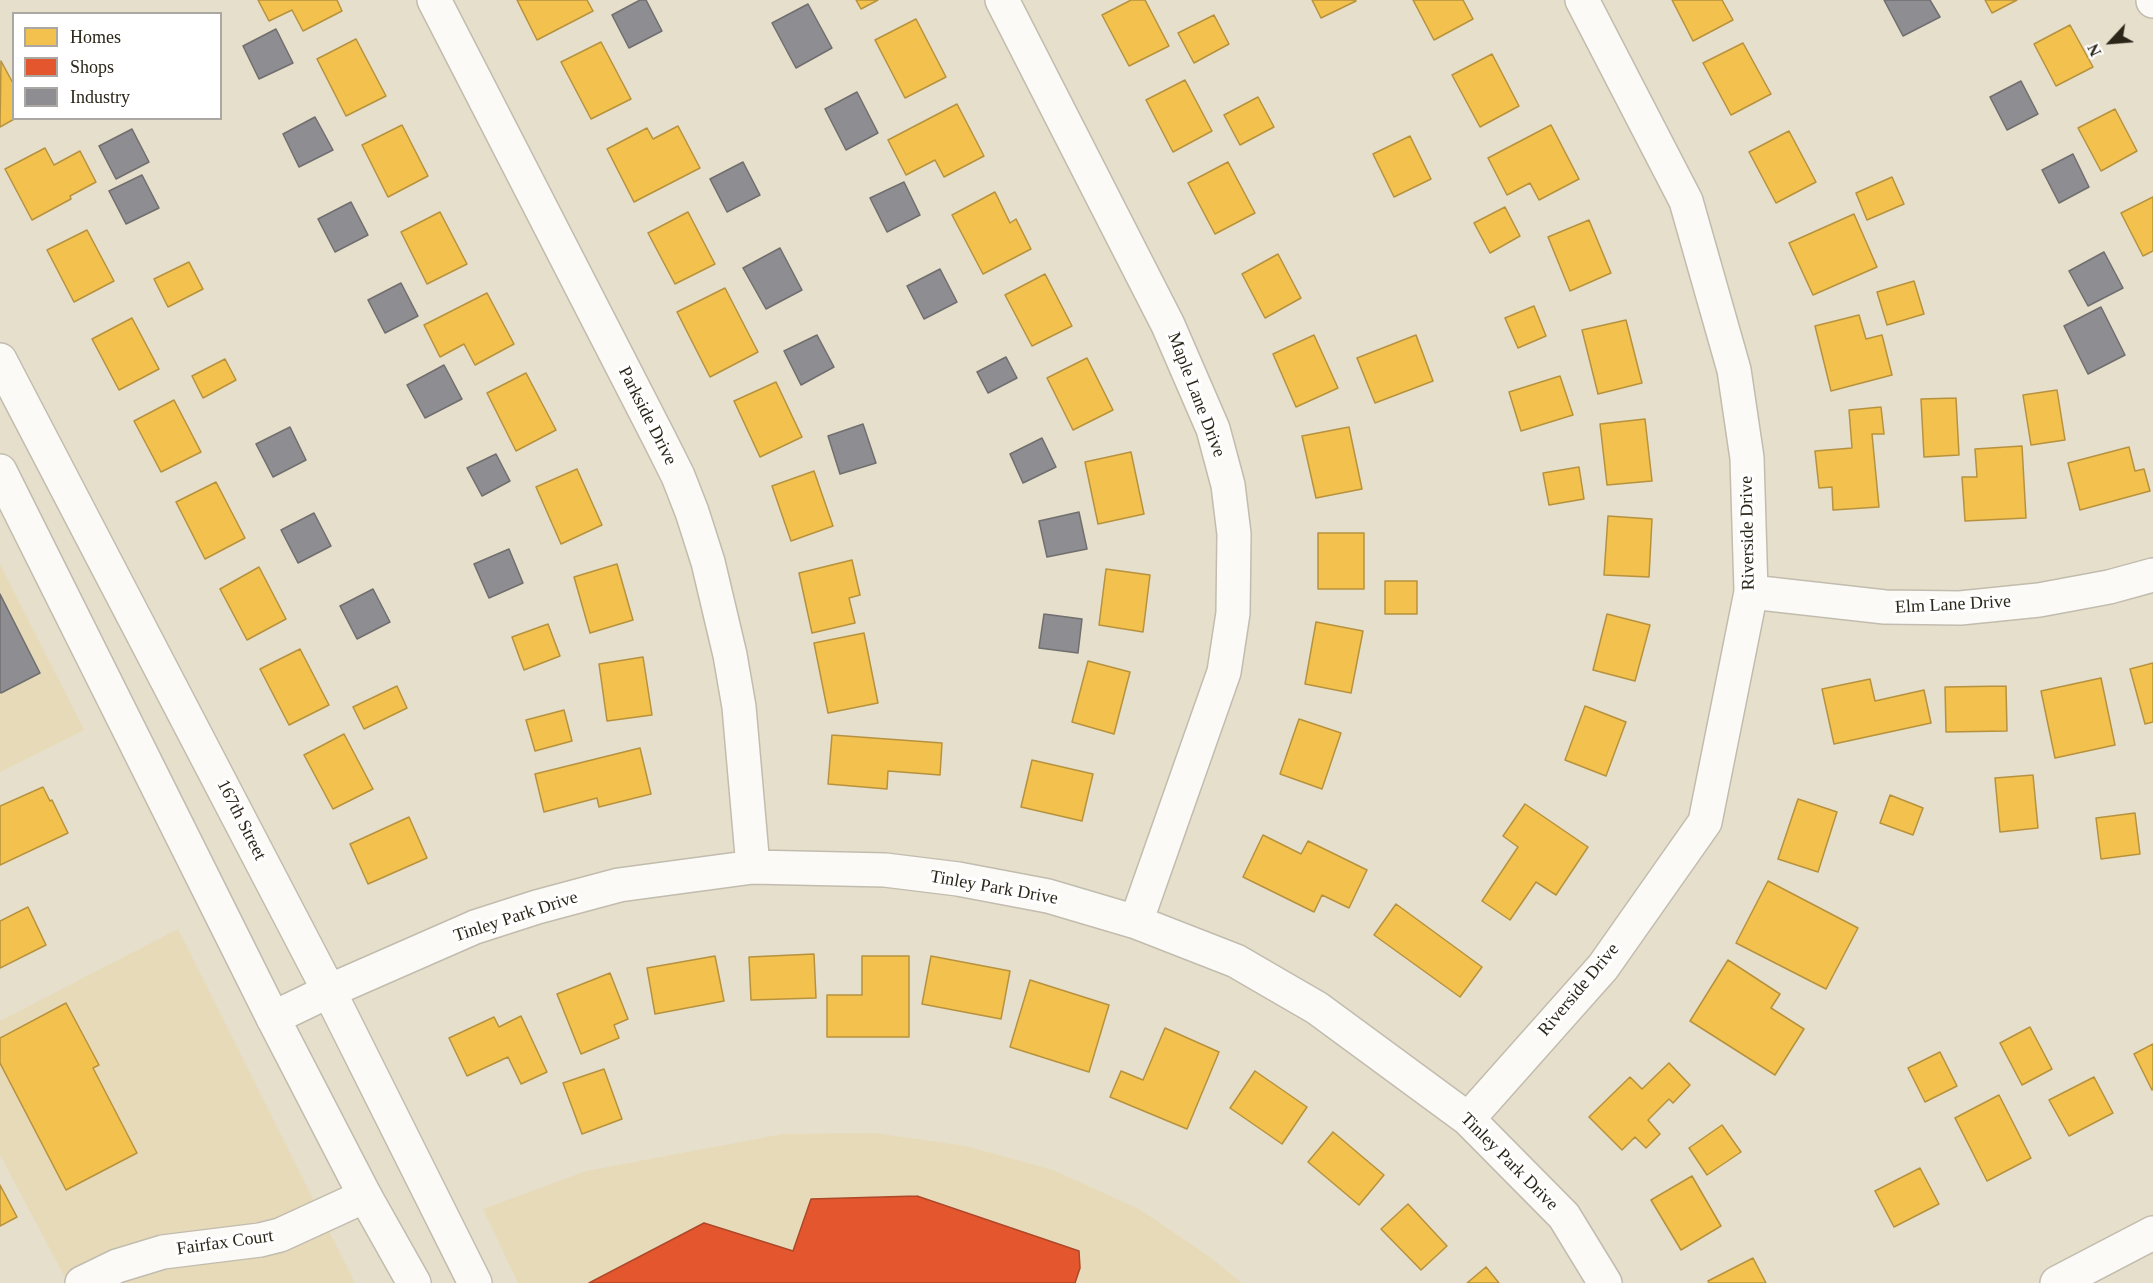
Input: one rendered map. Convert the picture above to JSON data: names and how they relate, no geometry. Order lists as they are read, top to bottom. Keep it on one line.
{"streets":{"street":["Maple Lane Drive","Parkside Drive","Riverside Drive","Elm Lane Drive","167th Street","Tinley Park Drive","Fairfax Court"]},"crossings":[["Maple Lane Drive","Tinley Park Drive"],["Parkside Drive","Tinley Park Drive"],["Riverside Drive","Elm Lane Drive"],["Riverside Drive","Tinley Park Drive"],["167th Street","Tinley Park Drive"]],"legend":["Homes","Shops","Industry"],"north":"bottom left"}
